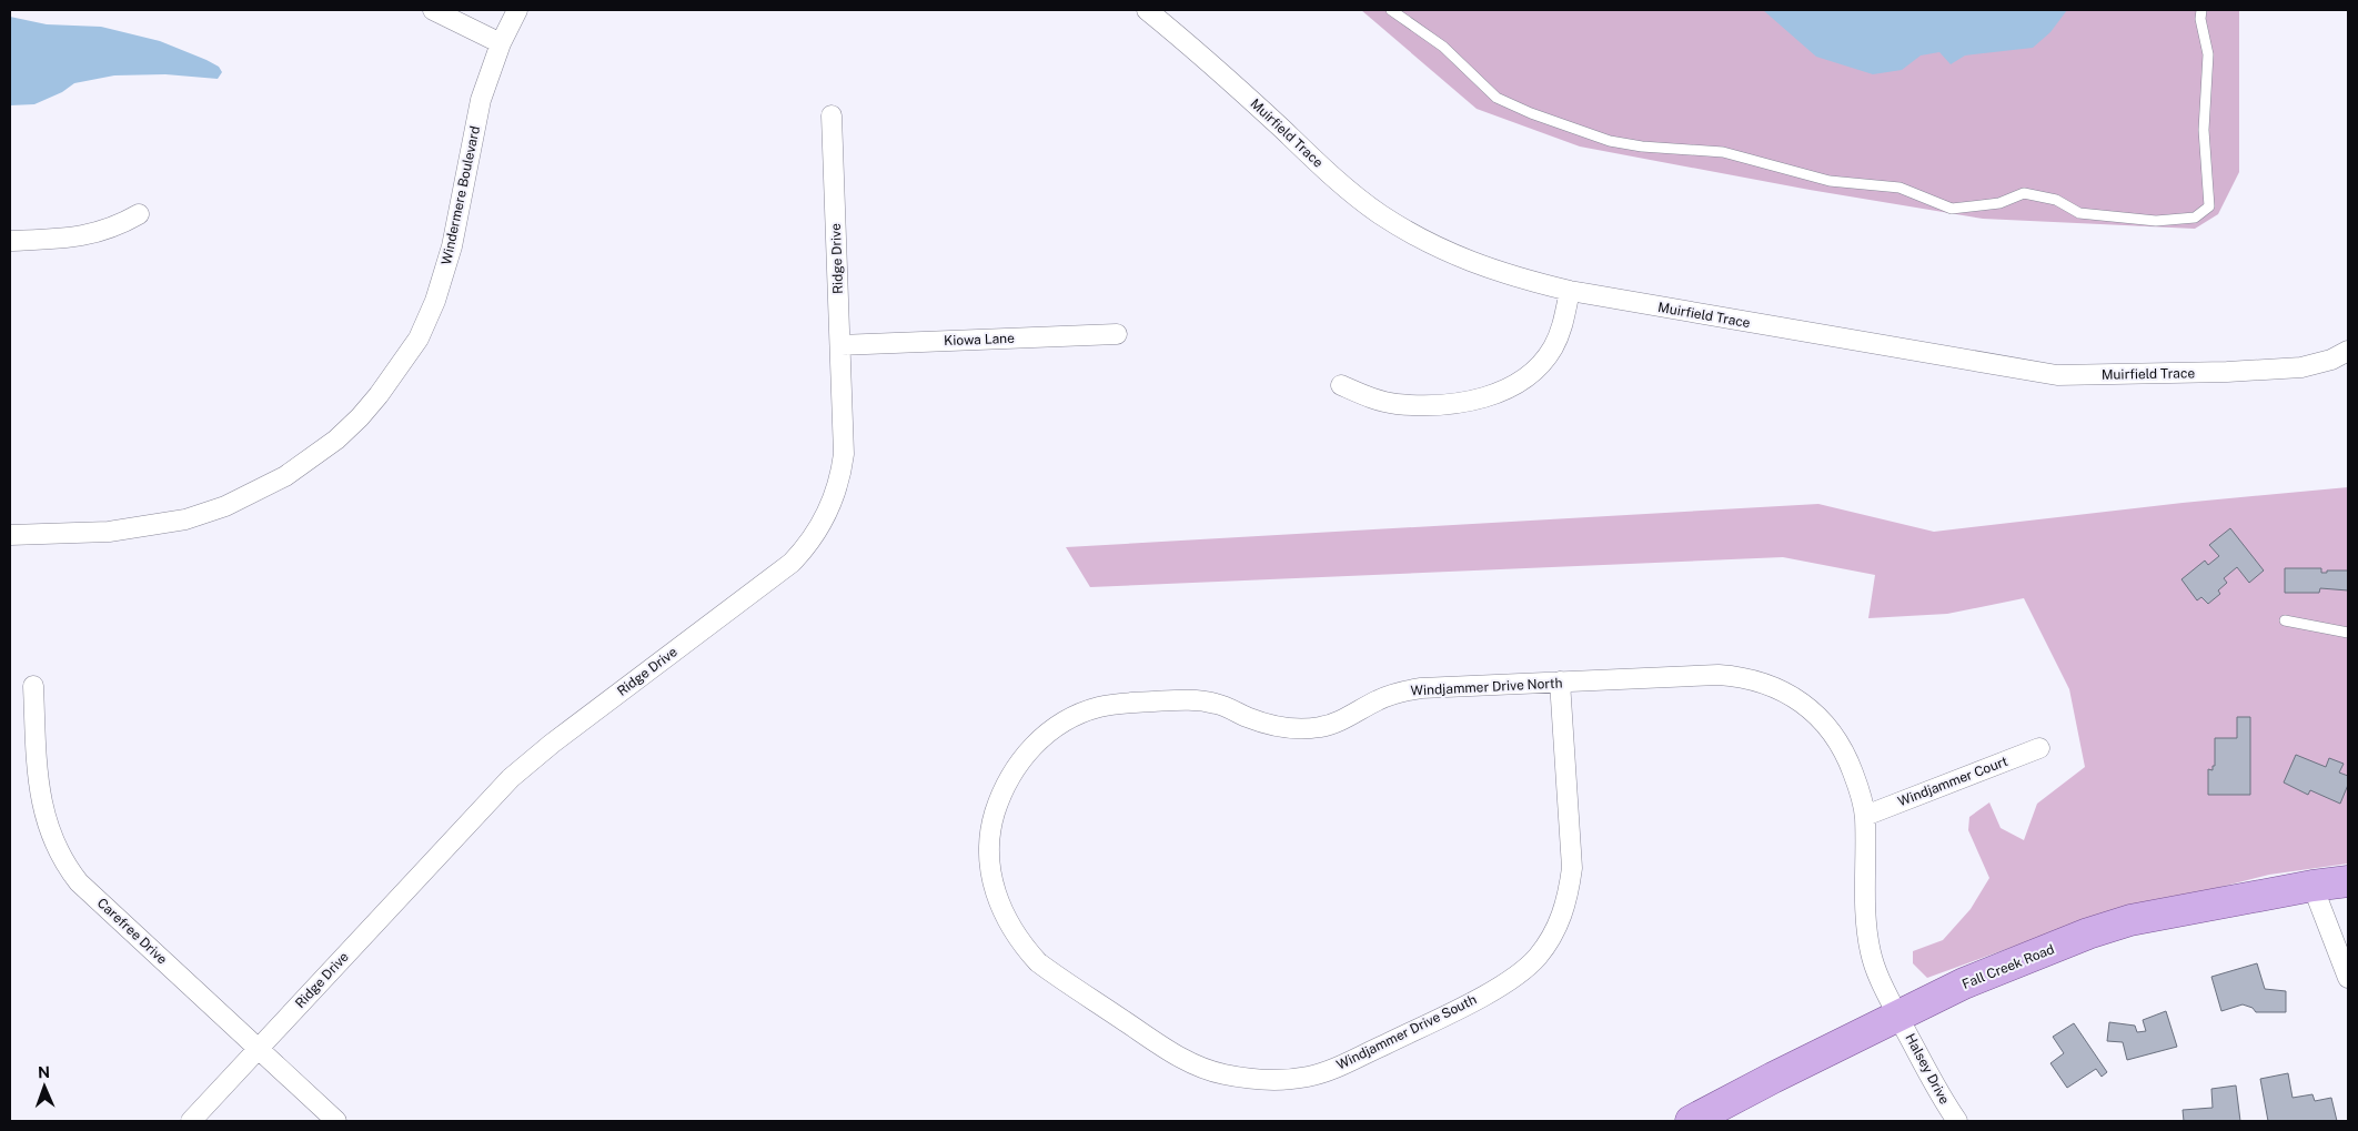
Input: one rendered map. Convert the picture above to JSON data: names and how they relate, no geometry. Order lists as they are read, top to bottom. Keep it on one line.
{"streets":{"main road":["Fall Creek Road"],"street":["Muirfield Trace","Windermere Boulevard","Ridge Drive","Kiowa Lane","Windjammer Drive North","Windjammer Court","Carefree Drive","Windjammer Drive South","Halsey Drive"]},"crossings":[["Ridge Drive","Kiowa Lane"],["Ridge Drive","Carefree Drive"],["Windjammer Drive North","Windjammer Court"],["Windjammer Drive North","Fall Creek Road"],["Windjammer Drive North","Windjammer Drive South"],["Windjammer Drive North","Halsey Drive"],["Fall Creek Road","Halsey Drive"]],"north":"top"}
